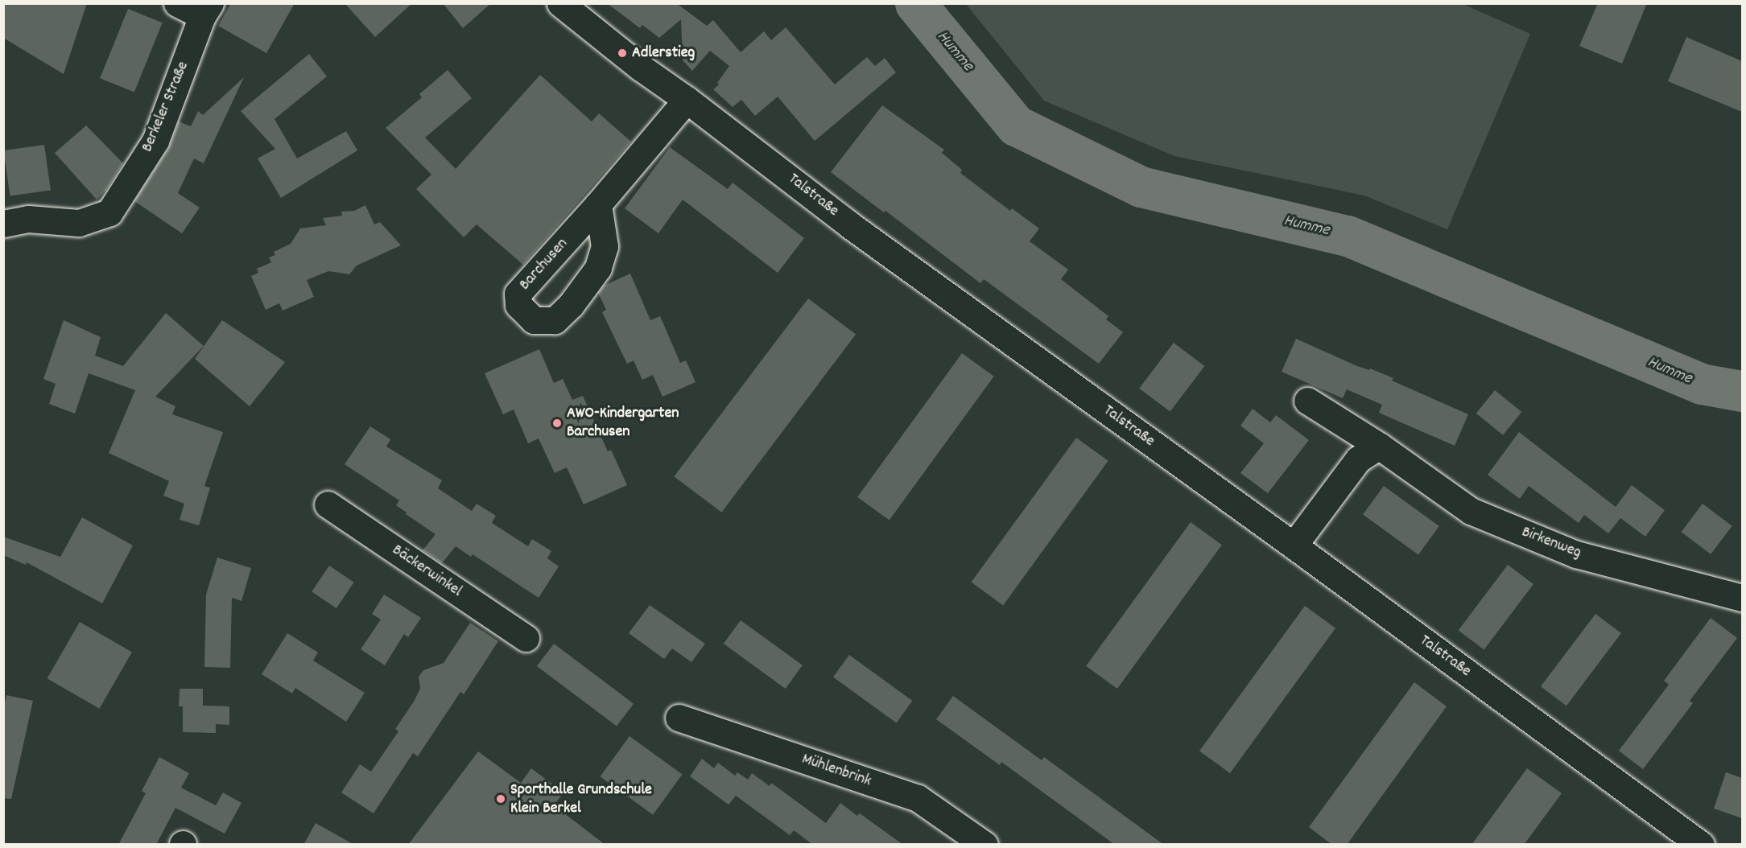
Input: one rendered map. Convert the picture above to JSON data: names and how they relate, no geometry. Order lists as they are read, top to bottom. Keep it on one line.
{"streets":{"street":["Berkeler Straße","Talstraße","Birkenweg","Bäckerwinkel","Mühlenbrink"]},"water":["Humme"],"places":["Adlerstieg","AWO-Kindergarten Barchusen","Sporthalle Grundschule Klein Berkel"]}
